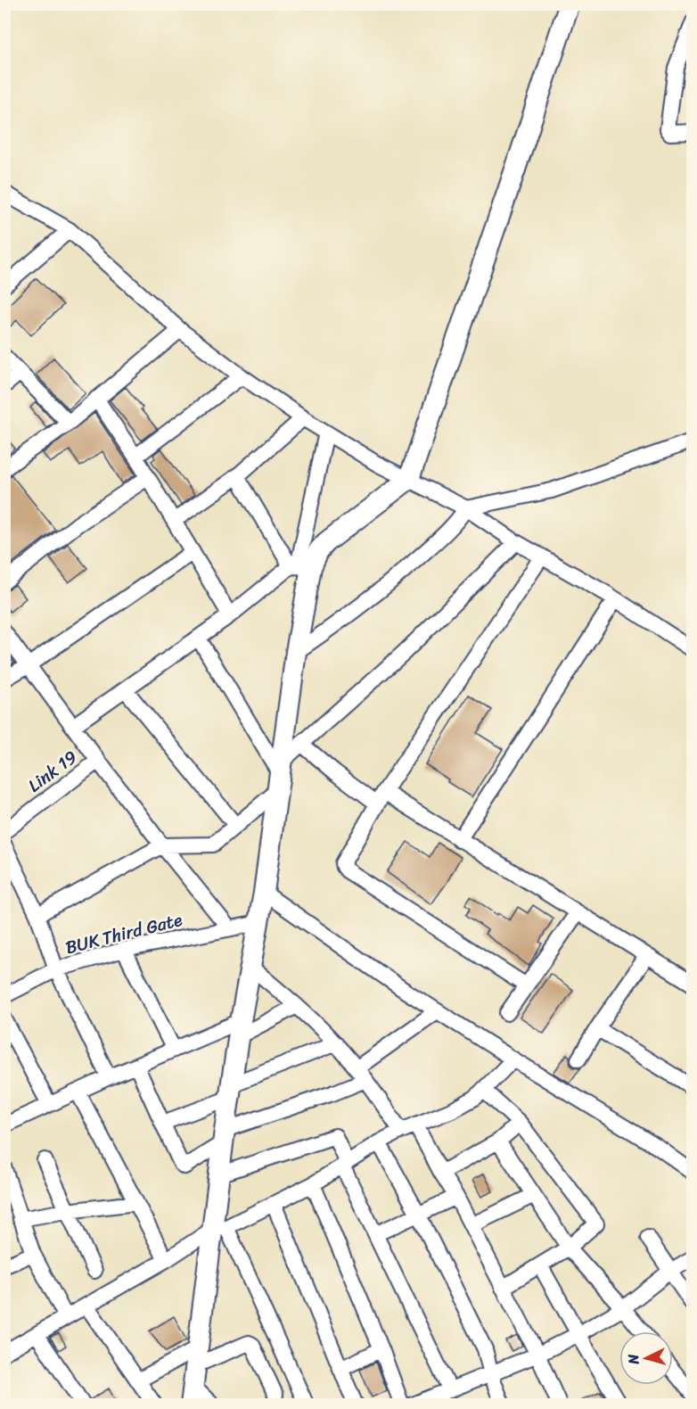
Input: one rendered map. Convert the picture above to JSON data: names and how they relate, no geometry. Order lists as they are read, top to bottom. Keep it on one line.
{"streets":{"street":["Link 19","BUK Third Gate"]},"north":"left"}
